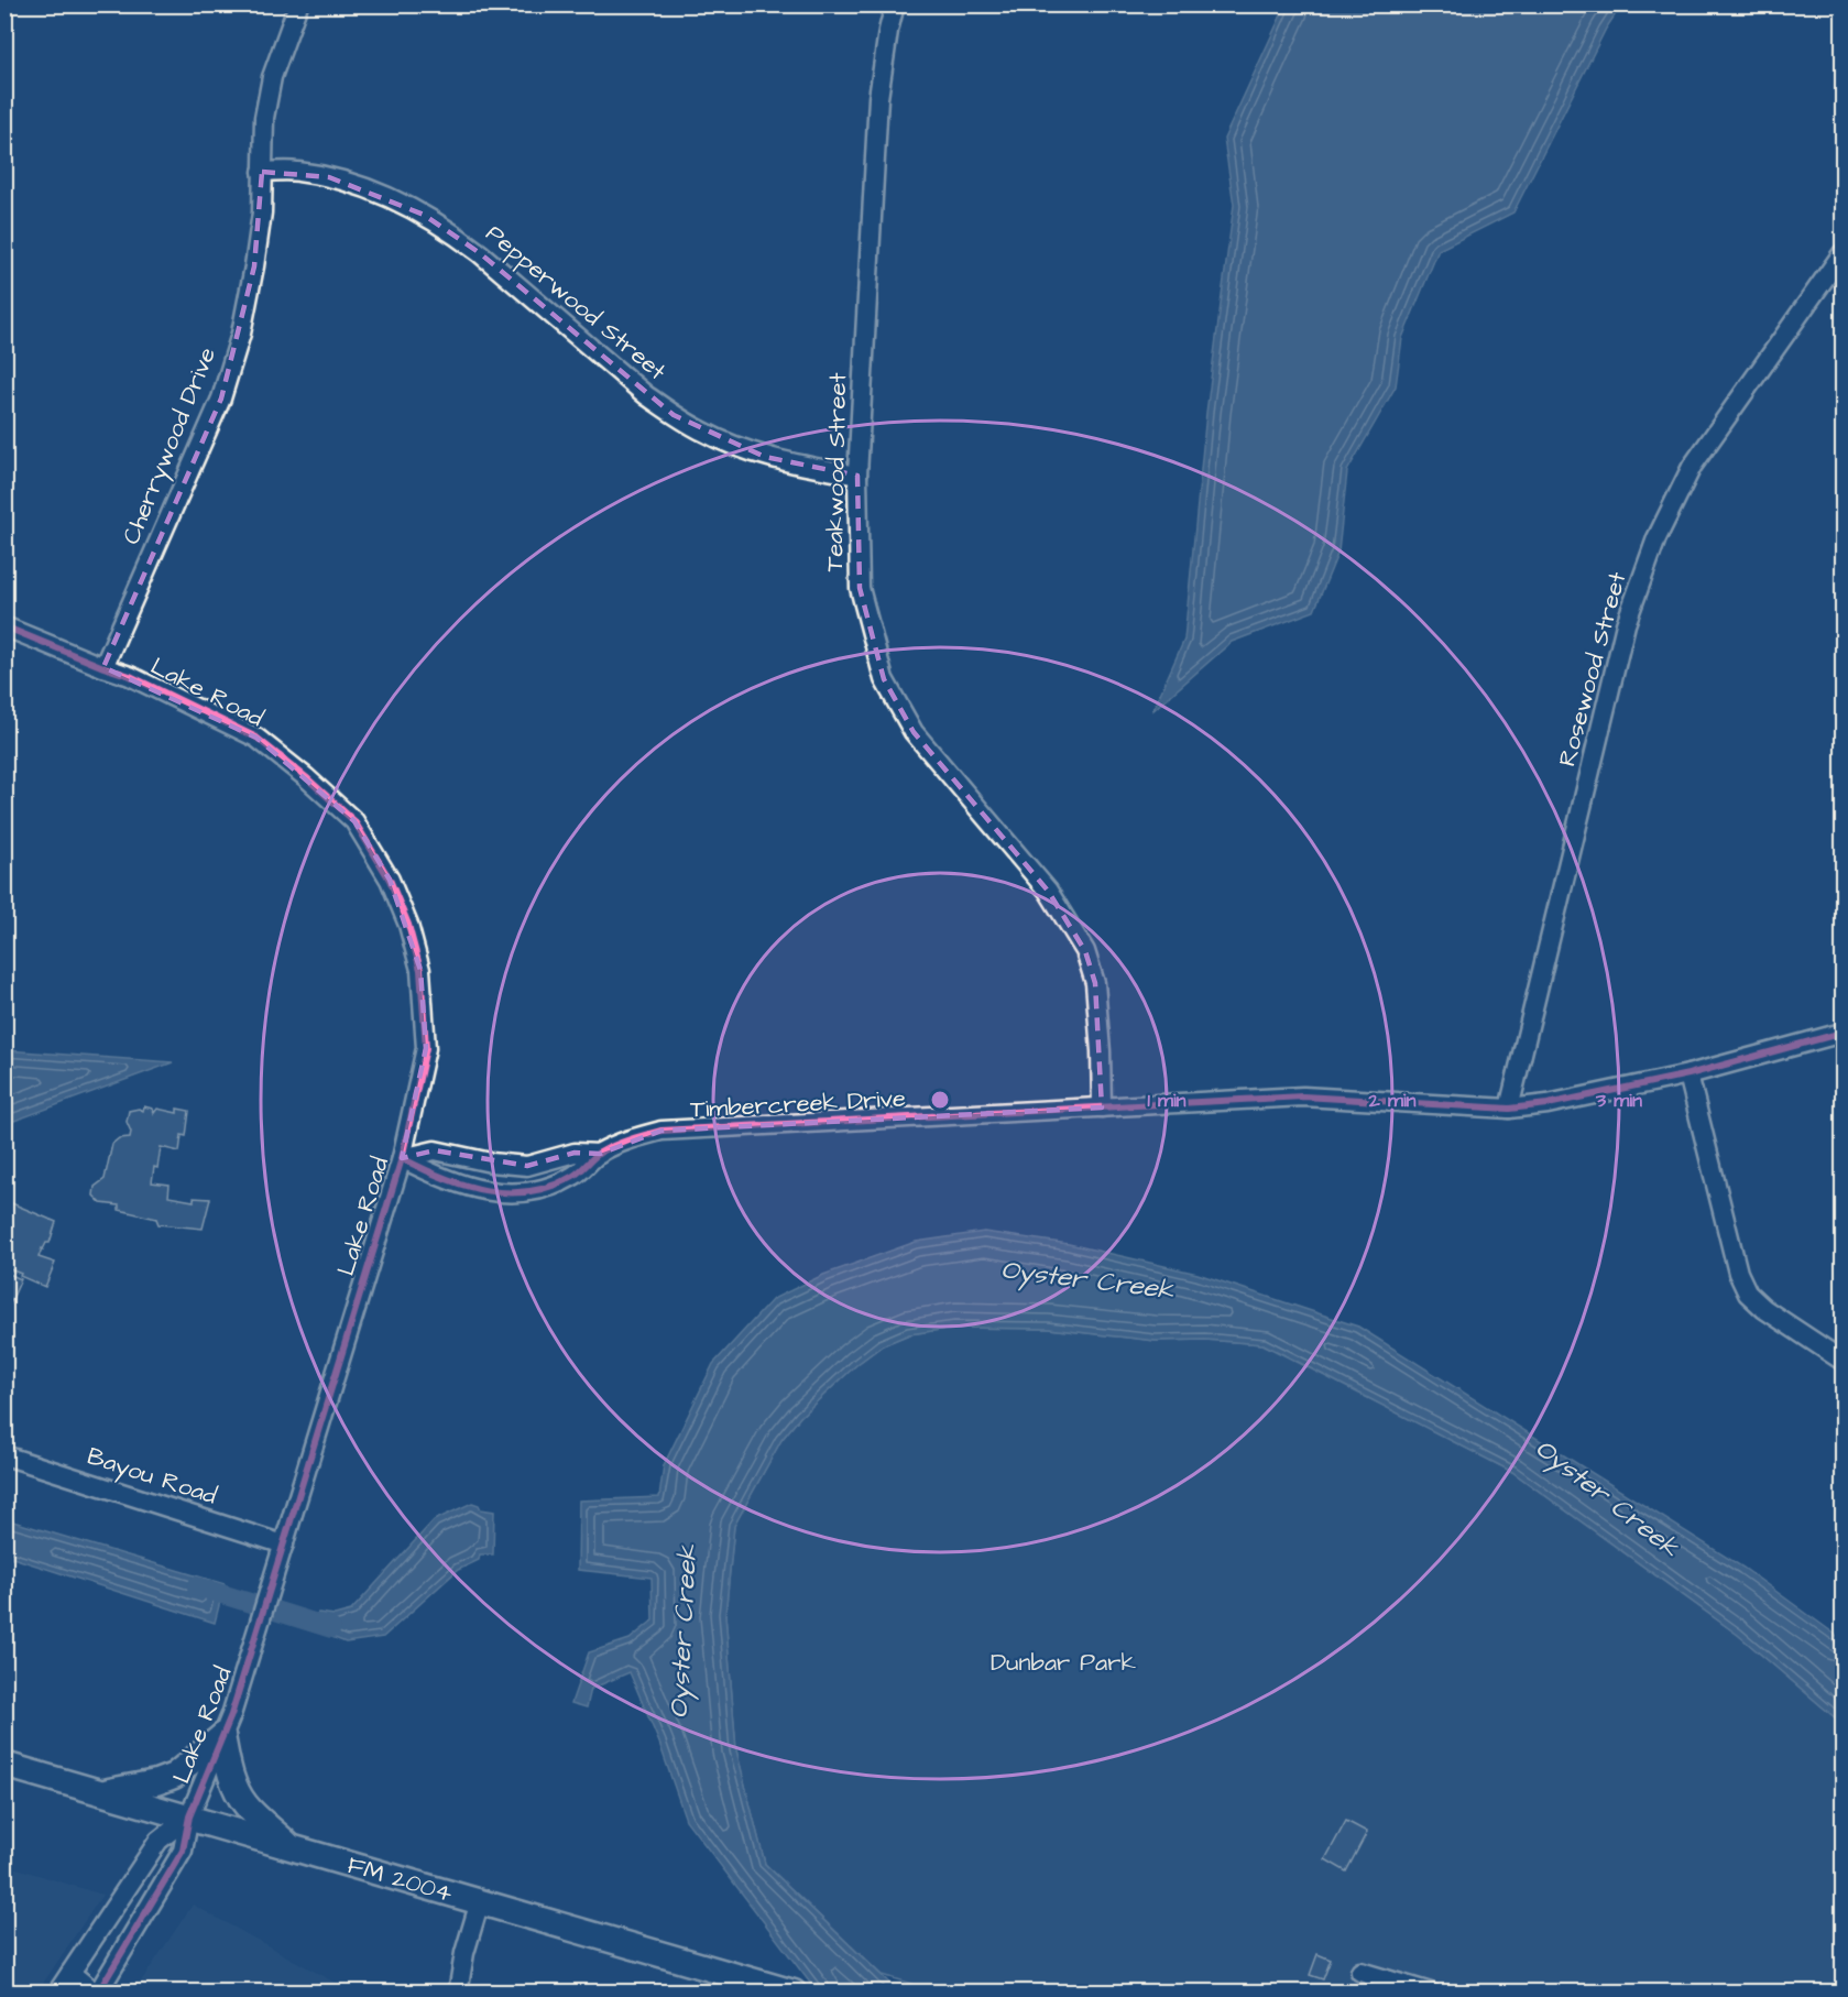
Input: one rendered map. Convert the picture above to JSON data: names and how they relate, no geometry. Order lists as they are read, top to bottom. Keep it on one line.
{"streets":{"main road":["FM 2004"],"street":["Pepperwood Street","Cherrywood Drive","Teakwood Street","Rosewood Street","Lake Road","Timbercreek Drive","Bayou Road"]},"crossings":[["Pepperwood Street","Cherrywood Drive"],["Pepperwood Street","Teakwood Street"],["Cherrywood Drive","Lake Road"],["Teakwood Street","Timbercreek Drive"],["Rosewood Street","Timbercreek Drive"],["Lake Road","Timbercreek Drive"],["Lake Road","Bayou Road"],["Lake Road","FM 2004"]],"water":["Oyster Creek"],"parks":["Dunbar Park"],"rings":["1 min","2 min","3 min"]}
